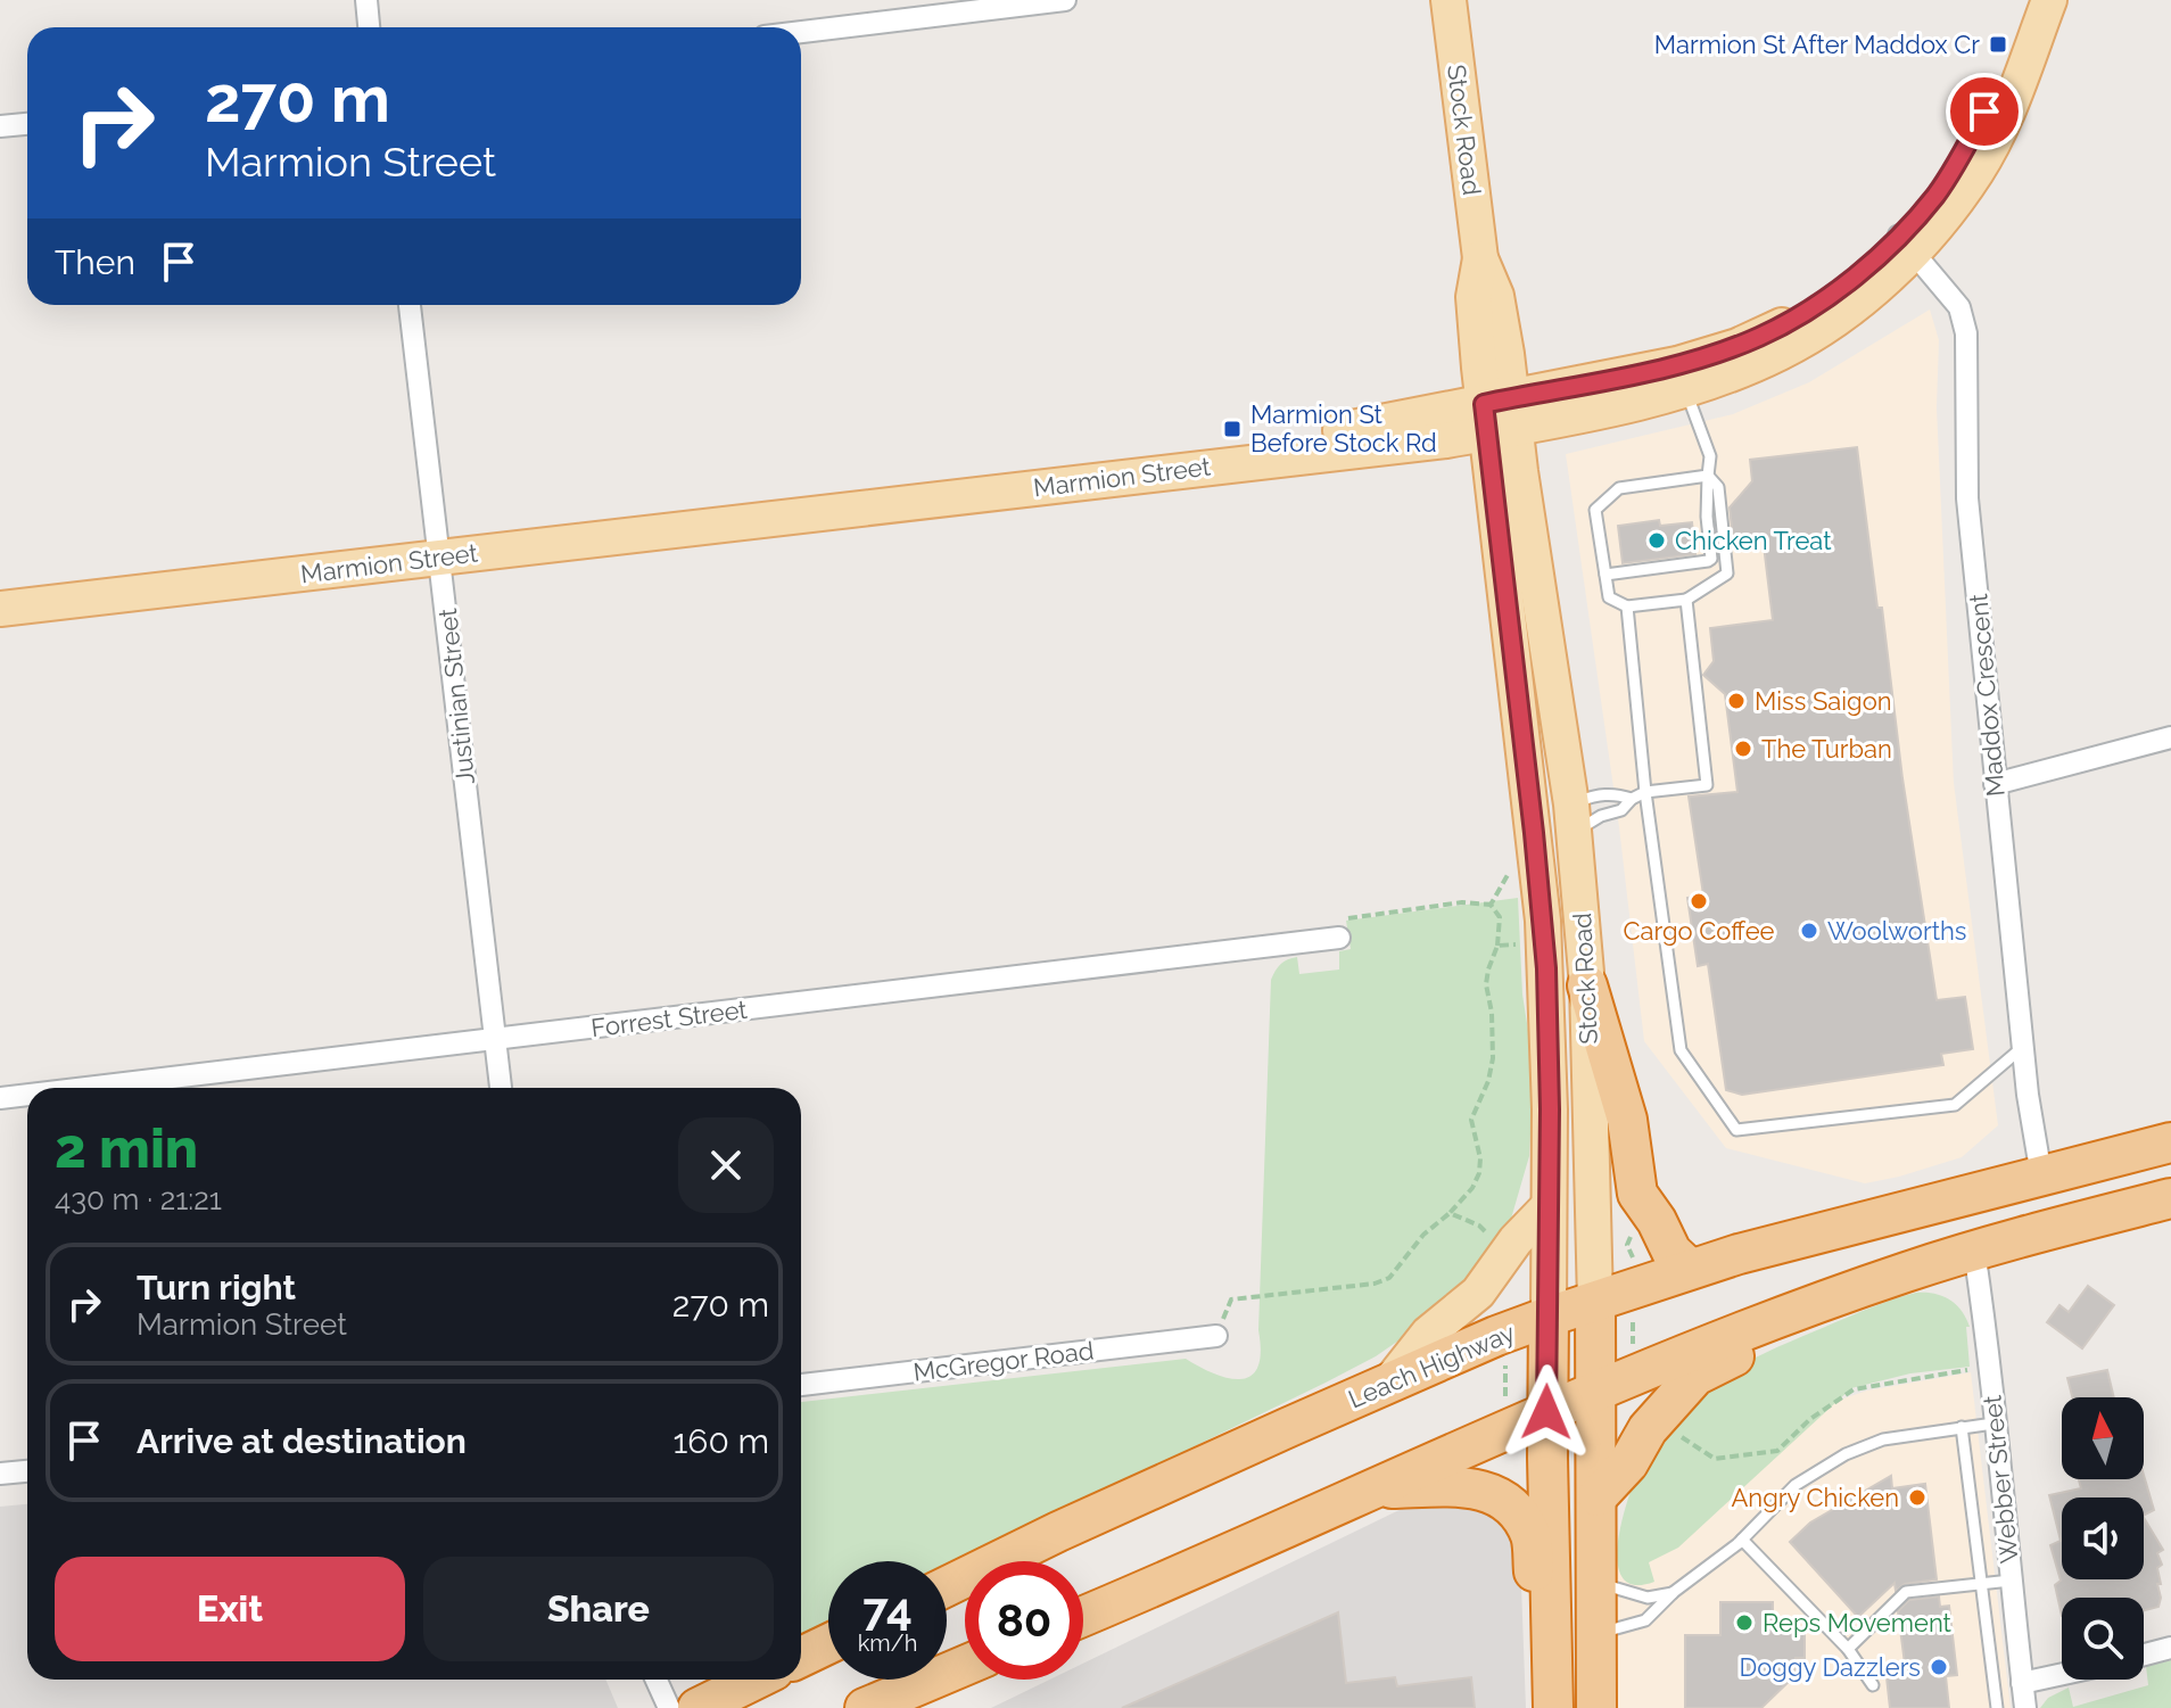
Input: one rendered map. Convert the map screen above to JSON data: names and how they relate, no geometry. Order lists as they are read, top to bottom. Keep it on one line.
{"streets":{"highway":["Stock Road","Leach Highway"],"main road":["Marmion Street"],"street":["Maddox Crescent","Justinian Street","Forrest Street","McGregor Road","Webber Street"]},"crossings":[["Stock Road","Marmion Street"],["Stock Road","Leach Highway"],["Marmion Street","Maddox Crescent"],["Marmion Street","Justinian Street"],["Maddox Crescent","Leach Highway"],["Justinian Street","Forrest Street"]],"places":{"transit":["Marmion St After Maddox Cr","Marmion St Before Stock Rd"],"other":["Chicken Treat","Miss Saigon","The Turban","Cargo Coffee","Woolworths","Angry Chicken","Reps Movement","Doggy Dazzlers"]},"north":"top","page":{"turn":["270 m","Marmion Street"],"then":"Then","heading":["2 min","430 m · 21:21"],"list":[{"name":"Turn right","note":"Marmion Street","value":"270 m"},{"name":"Arrive at destination","value":"160 m"}],"buttons":["Exit","Share"],"speed":"74 km/h","limit":"80"}}
